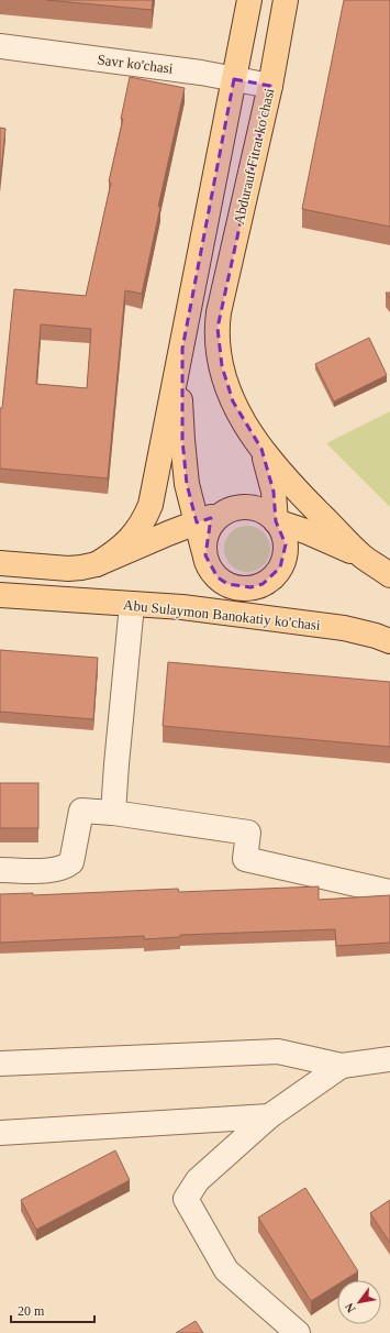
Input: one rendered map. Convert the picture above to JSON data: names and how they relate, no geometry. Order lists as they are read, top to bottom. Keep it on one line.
{"streets":{"main road":["Abdurauf Fitrat ko'chasi","Abu Sulaymon Banokatiy ko'chasi"],"street":["Savr ko'chasi"]},"crossings":[["Savr ko'chasi","Abdurauf Fitrat ko'chasi"]],"scale_bar":"20 m","north":"bottom left"}
